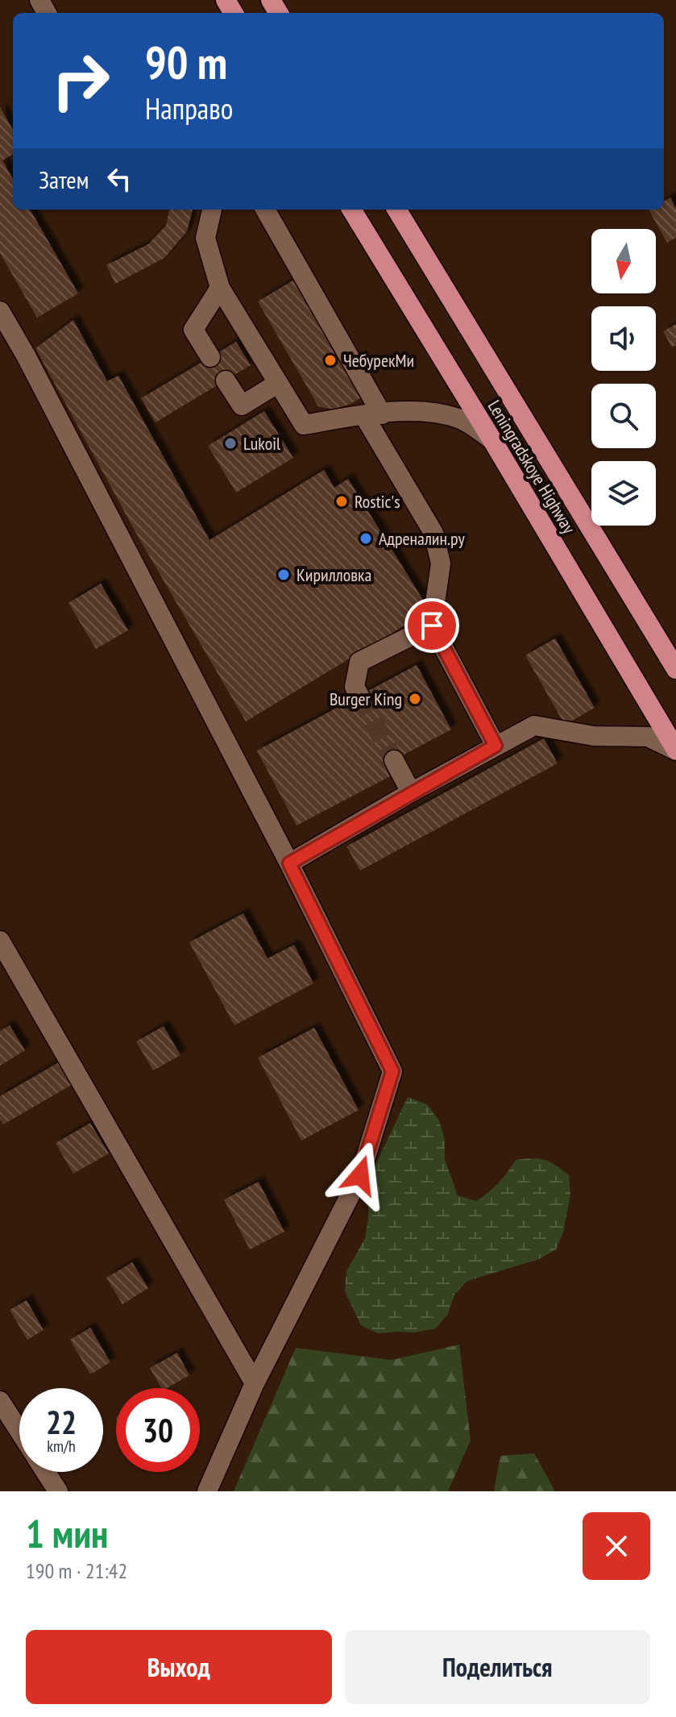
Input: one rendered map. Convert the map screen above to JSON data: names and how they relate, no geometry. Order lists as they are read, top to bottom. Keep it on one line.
{"streets":{"highway":["Leningradskoye Highway"]},"places":["ЧебурекМи","Lukoil","Rostiс's","Адреналин.ру","Кирилловка","Burger King"],"north":"bottom","page":{"turn":["90 m","Направо"],"then":"Затем","speed":"22 km/h","limit":"30","heading":["1 мин","190 m · 21:42"],"buttons":["Выход","Поделиться"]}}
